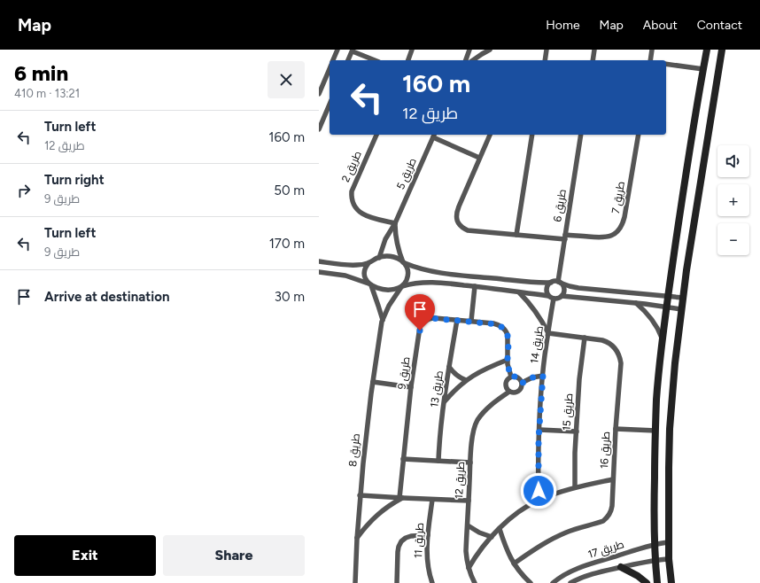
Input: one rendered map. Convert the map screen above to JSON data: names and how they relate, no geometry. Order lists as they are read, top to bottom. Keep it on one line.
{"streets":{"street":["طريق 2","طريق 5","طريق 7","طريق 6","طريق 14","طريق 9","طريق 13","طريق 15","طريق 8","طريق 16","طريق 12","طريق 11","طريق 17"]},"crossings":[["طريق 2","طريق 5"],["طريق 5","طريق 8"],["طريق 7","طريق 6"],["طريق 6","طريق 14"],["طريق 14","طريق 16"],["طريق 9","طريق 13"],["طريق 9","طريق 12"],["طريق 15","طريق 16"]],"page":{"header":"Map","nav":["Home","Map","About","Contact"],"heading":["6 min","410 m · 13:21"],"turn":["160 m","طريق 12"],"list":[{"name":"Turn left","note":"طريق 12","value":"160 m"},{"name":"Turn right","note":"طريق 9","value":"50 m"},{"name":"Turn left","note":"طريق 9","value":"170 m"},{"name":"Arrive at destination","value":"30 m"}],"map_buttons":["+","−"],"buttons":["Exit","Share"]}}
